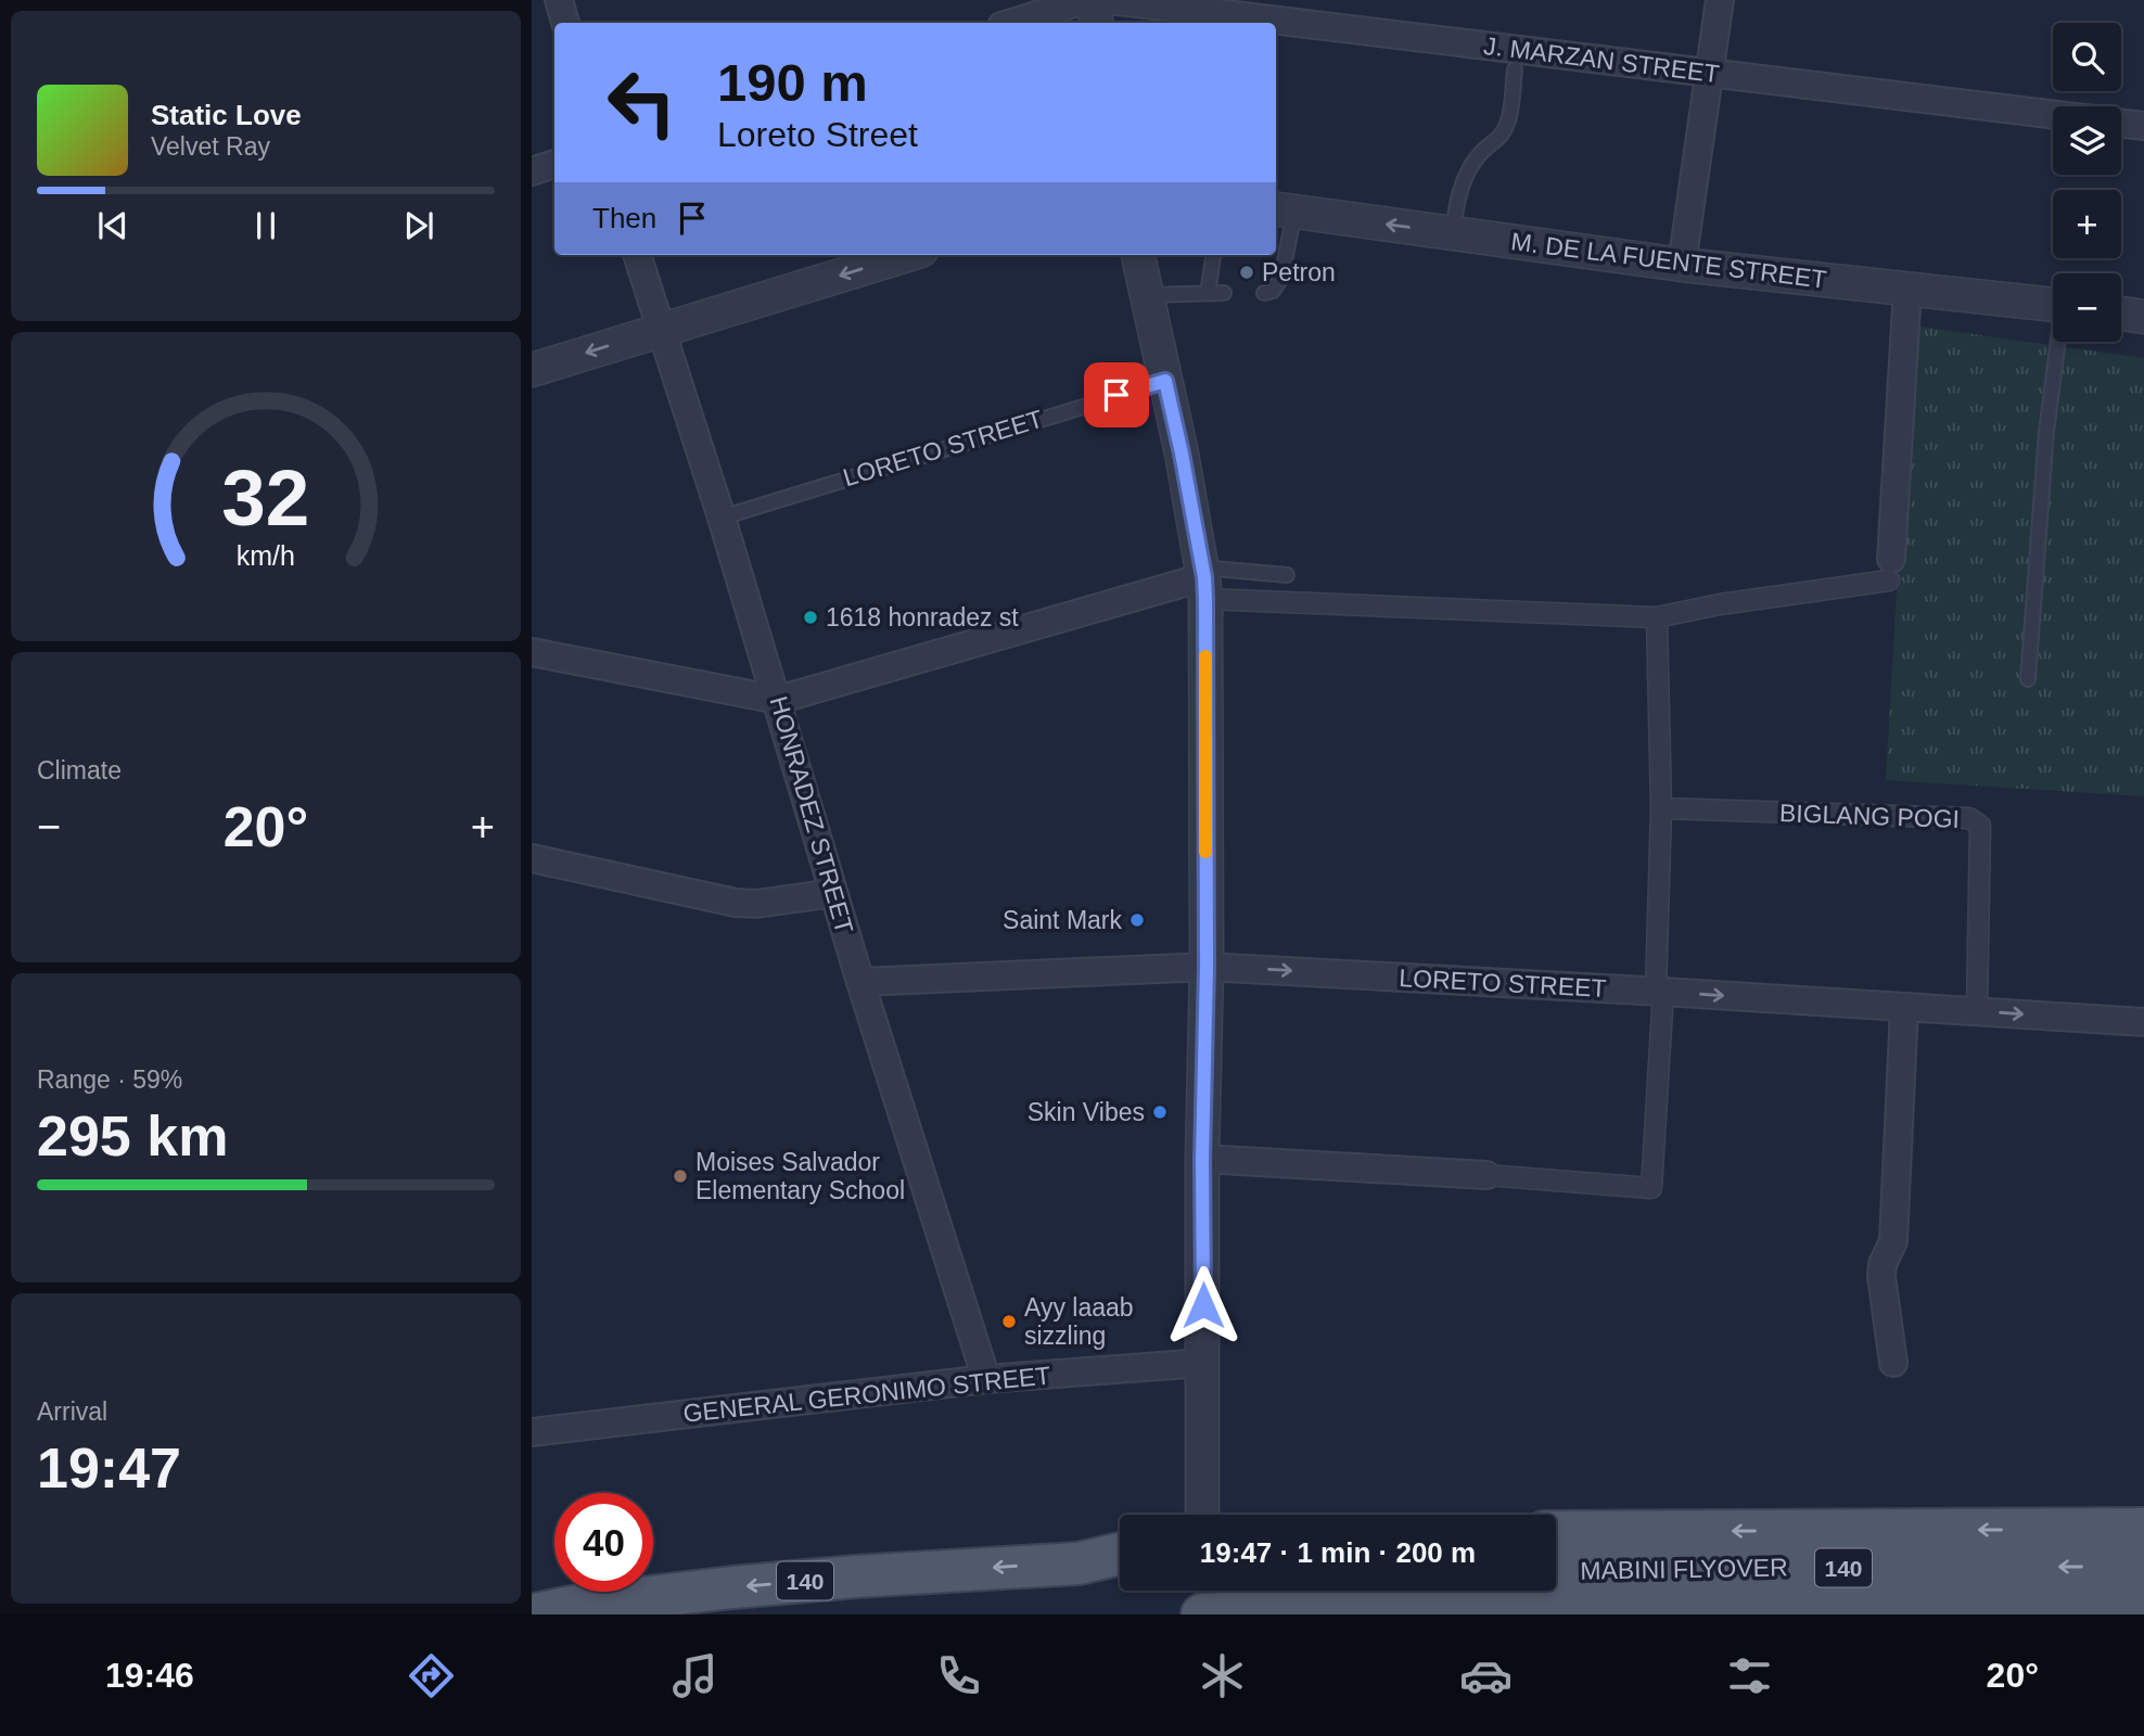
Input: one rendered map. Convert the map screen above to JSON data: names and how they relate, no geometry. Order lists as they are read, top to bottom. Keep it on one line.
{"streets":{"main road":["140","MABINI FLYOVER"],"street":["J. MARZAN STREET","M. DE LA FUENTE STREET","LORETO STREET","HONRADEZ STREET","BIGLANG POGI","GENERAL GERONIMO STREET"]},"crossings":[["LORETO STREET","HONRADEZ STREET"],["LORETO STREET","BIGLANG POGI"],["HONRADEZ STREET","GENERAL GERONIMO STREET"],["140","MABINI FLYOVER"]],"one_way":["LORETO STREET"],"places":["Petron","1618 honradez st","Saint Mark","Skin Vibes","Moises Salvador Elementary School","Ayy laaab sizzling"],"page":{"map_buttons":["+","−"],"turn":["190 m","Loreto Street"],"song":["Static Love","Velvet Ray"],"then":"Then","tile":["Climate",["Range · 59%","295 km"],["Arrival","19:47"]],"heat":["−","20°","+"],"limit":"40","trip":"19:47 · 1 min · 200 m","tabs":["19:46","20°"],"gauge":["32","km/h"]}}
